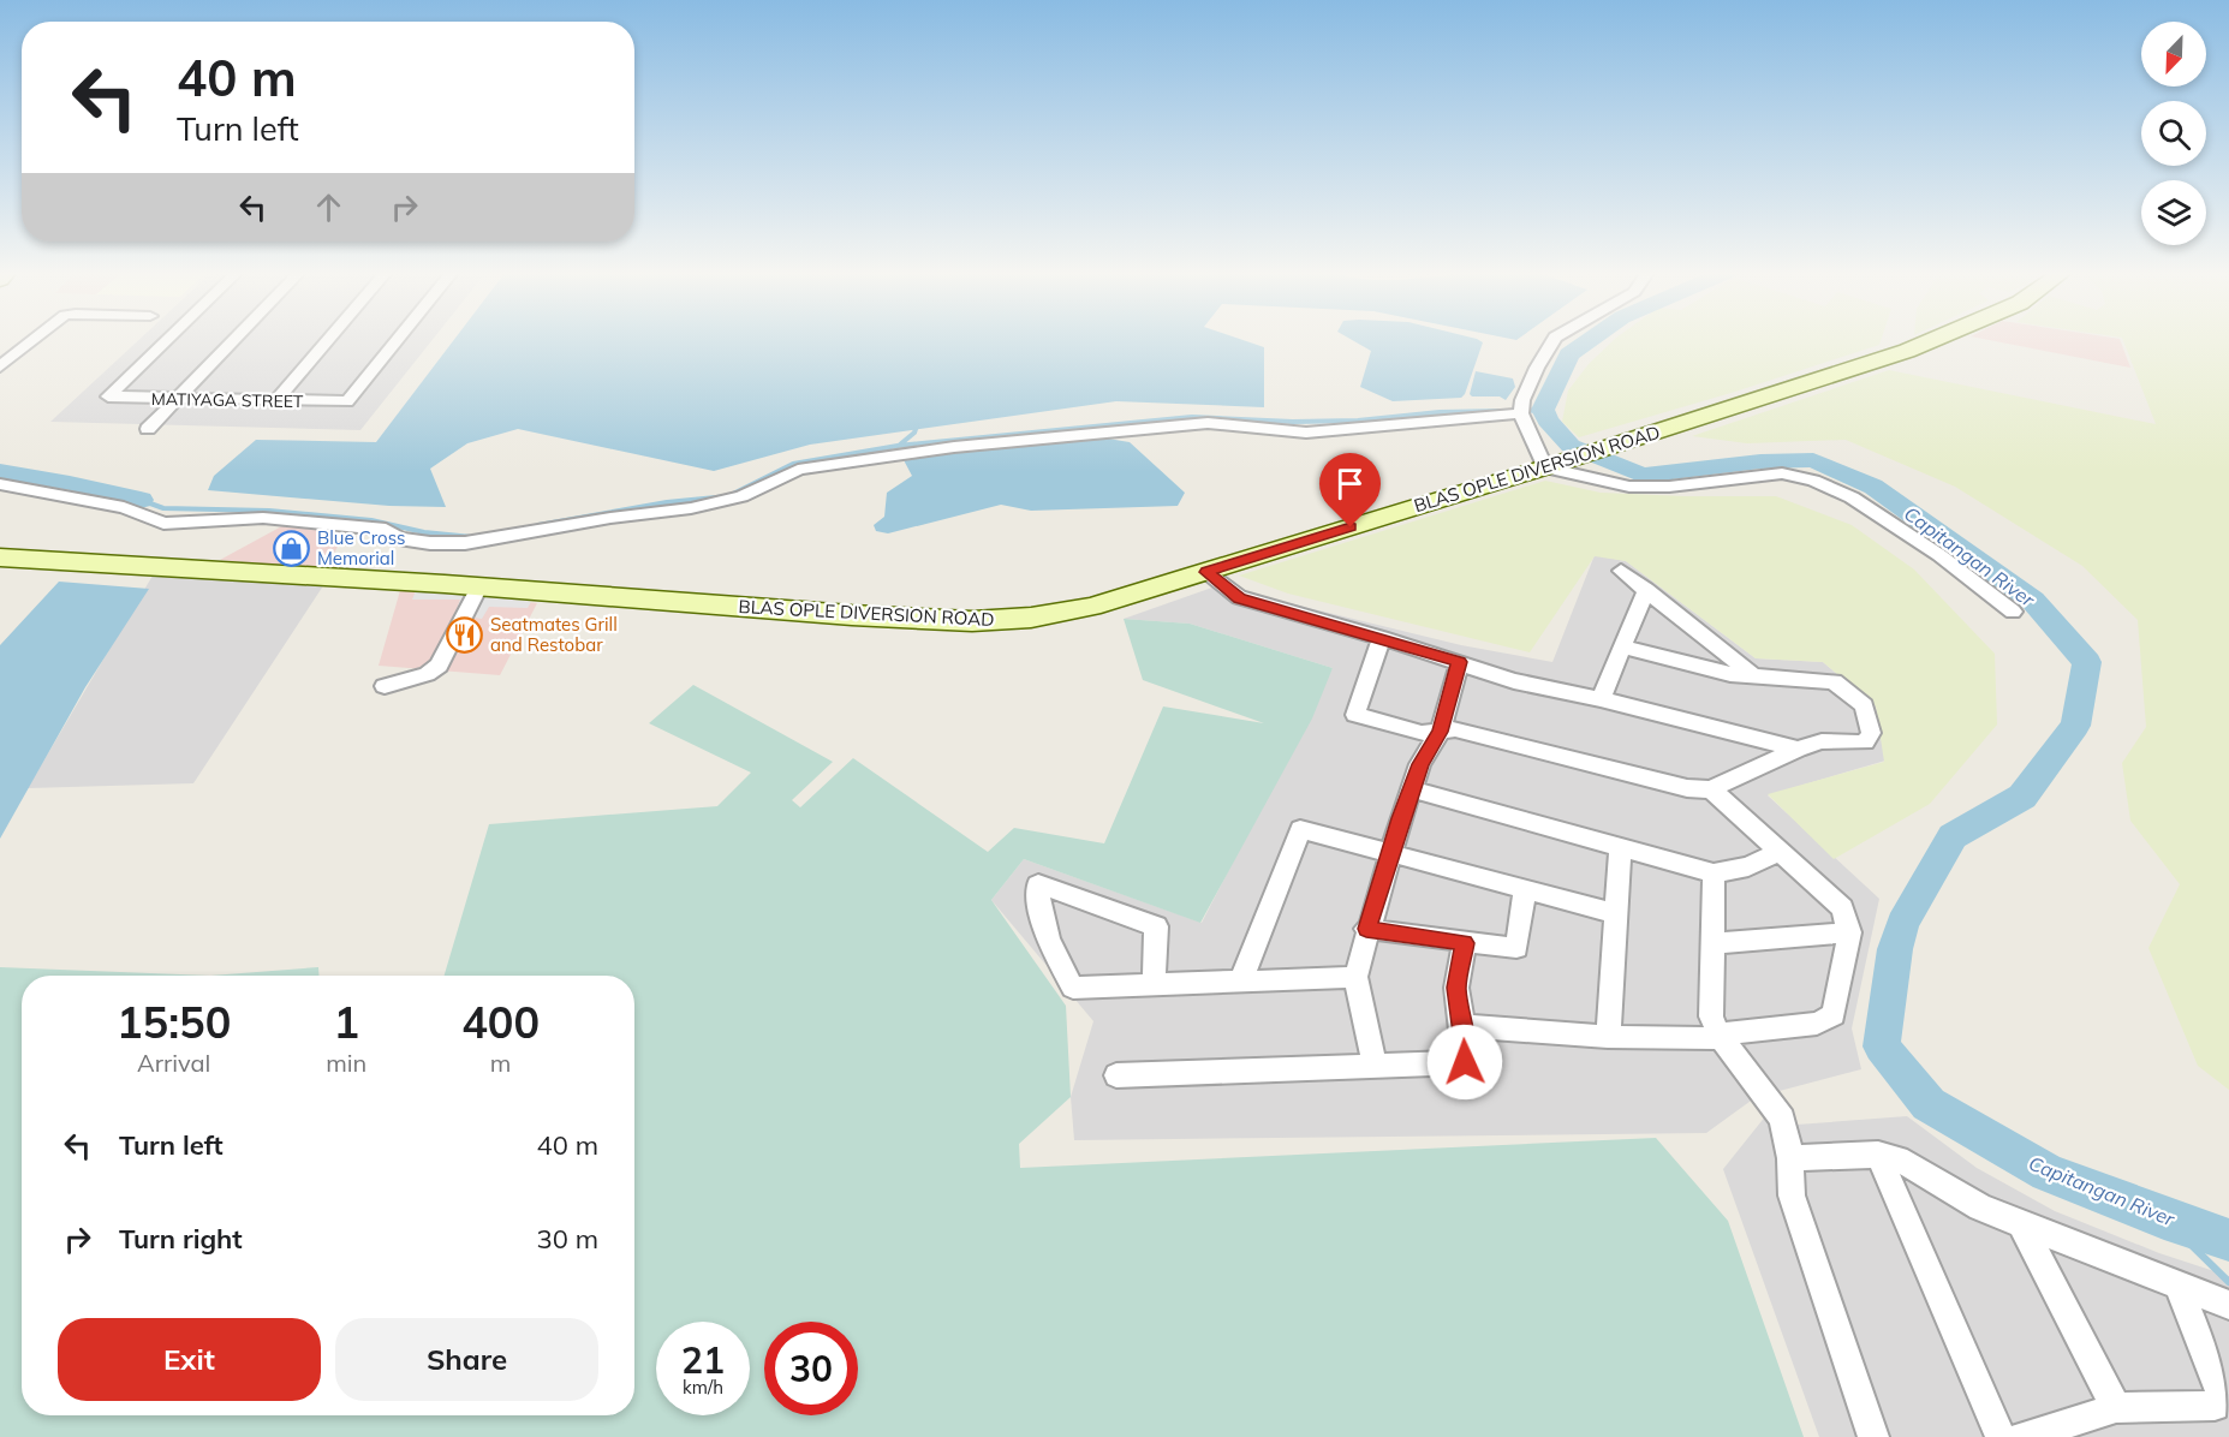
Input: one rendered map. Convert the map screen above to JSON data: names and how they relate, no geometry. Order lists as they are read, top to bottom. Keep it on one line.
{"streets":{"main road":["BLAS OPLE DIVERSION ROAD"],"street":["MATIYAGA STREET"]},"water":["Capitangan River"],"places":{"shop":["Blue Cross Memorial"],"restaurant":["Seatmates Grill and Restobar"]},"north":"bottom left","page":{"turn":["40 m","Turn left"],"eta":["15:50","Arrival","1","min","400","m"],"list":[{"name":"Turn left","value":"40 m"},{"name":"Turn right","value":"30 m"}],"buttons":["Exit","Share"],"speed":"21 km/h","limit":"30"}}
